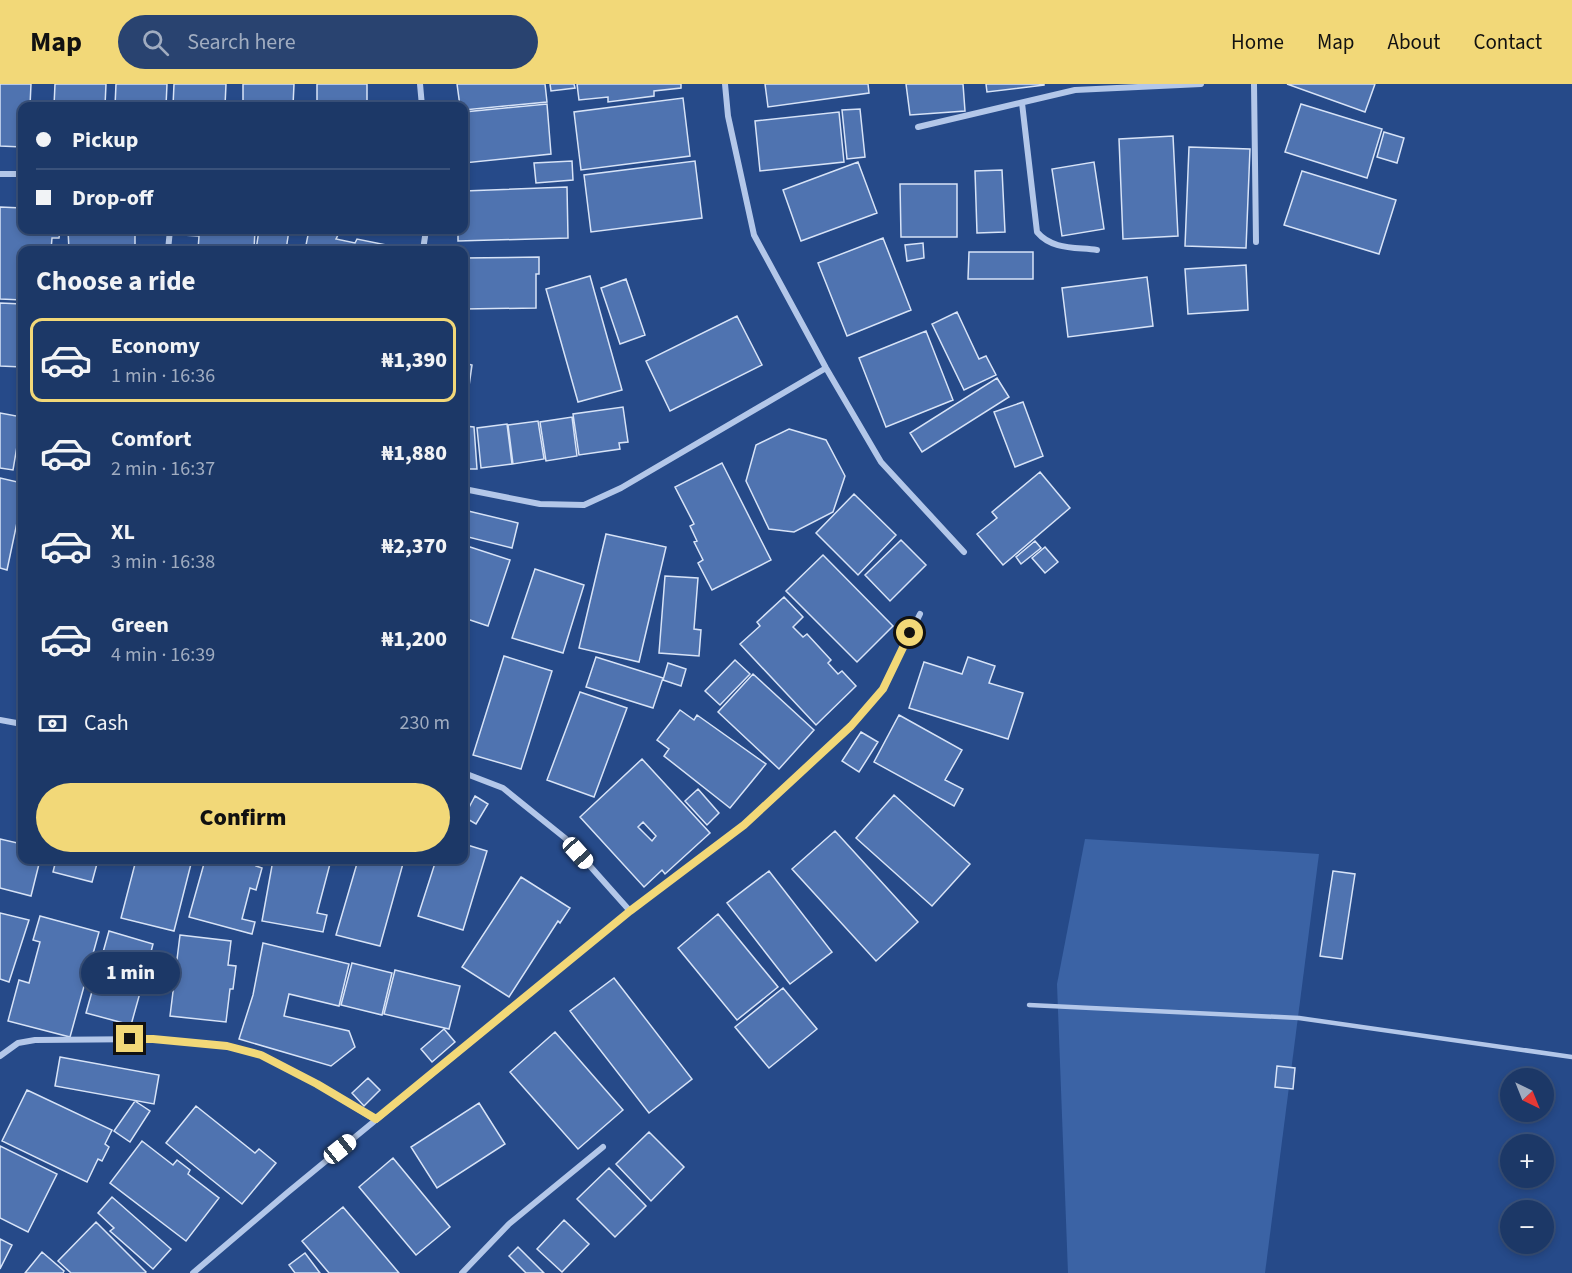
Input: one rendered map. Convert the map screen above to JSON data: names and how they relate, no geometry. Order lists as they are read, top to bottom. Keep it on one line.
{"north":"bottom right","page":{"header":"Map","search":"Search here","nav":["Home","Map","About","Contact"],"banner":["Pickup","Drop-off"],"heading":"Choose a ride","list":[{"name":"Economy","note":"1 min · 16:36","value":"₦1,390"},{"name":"Comfort","note":"2 min · 16:37","value":"₦1,880"},{"name":"XL","note":"3 min · 16:38","value":"₦2,370"},{"name":"Green","note":"4 min · 16:39","value":"₦1,200"}],"pay":["Cash","230 m"],"buttons":"Confirm","bubble":"1 min","map_buttons":["+","−"]}}
